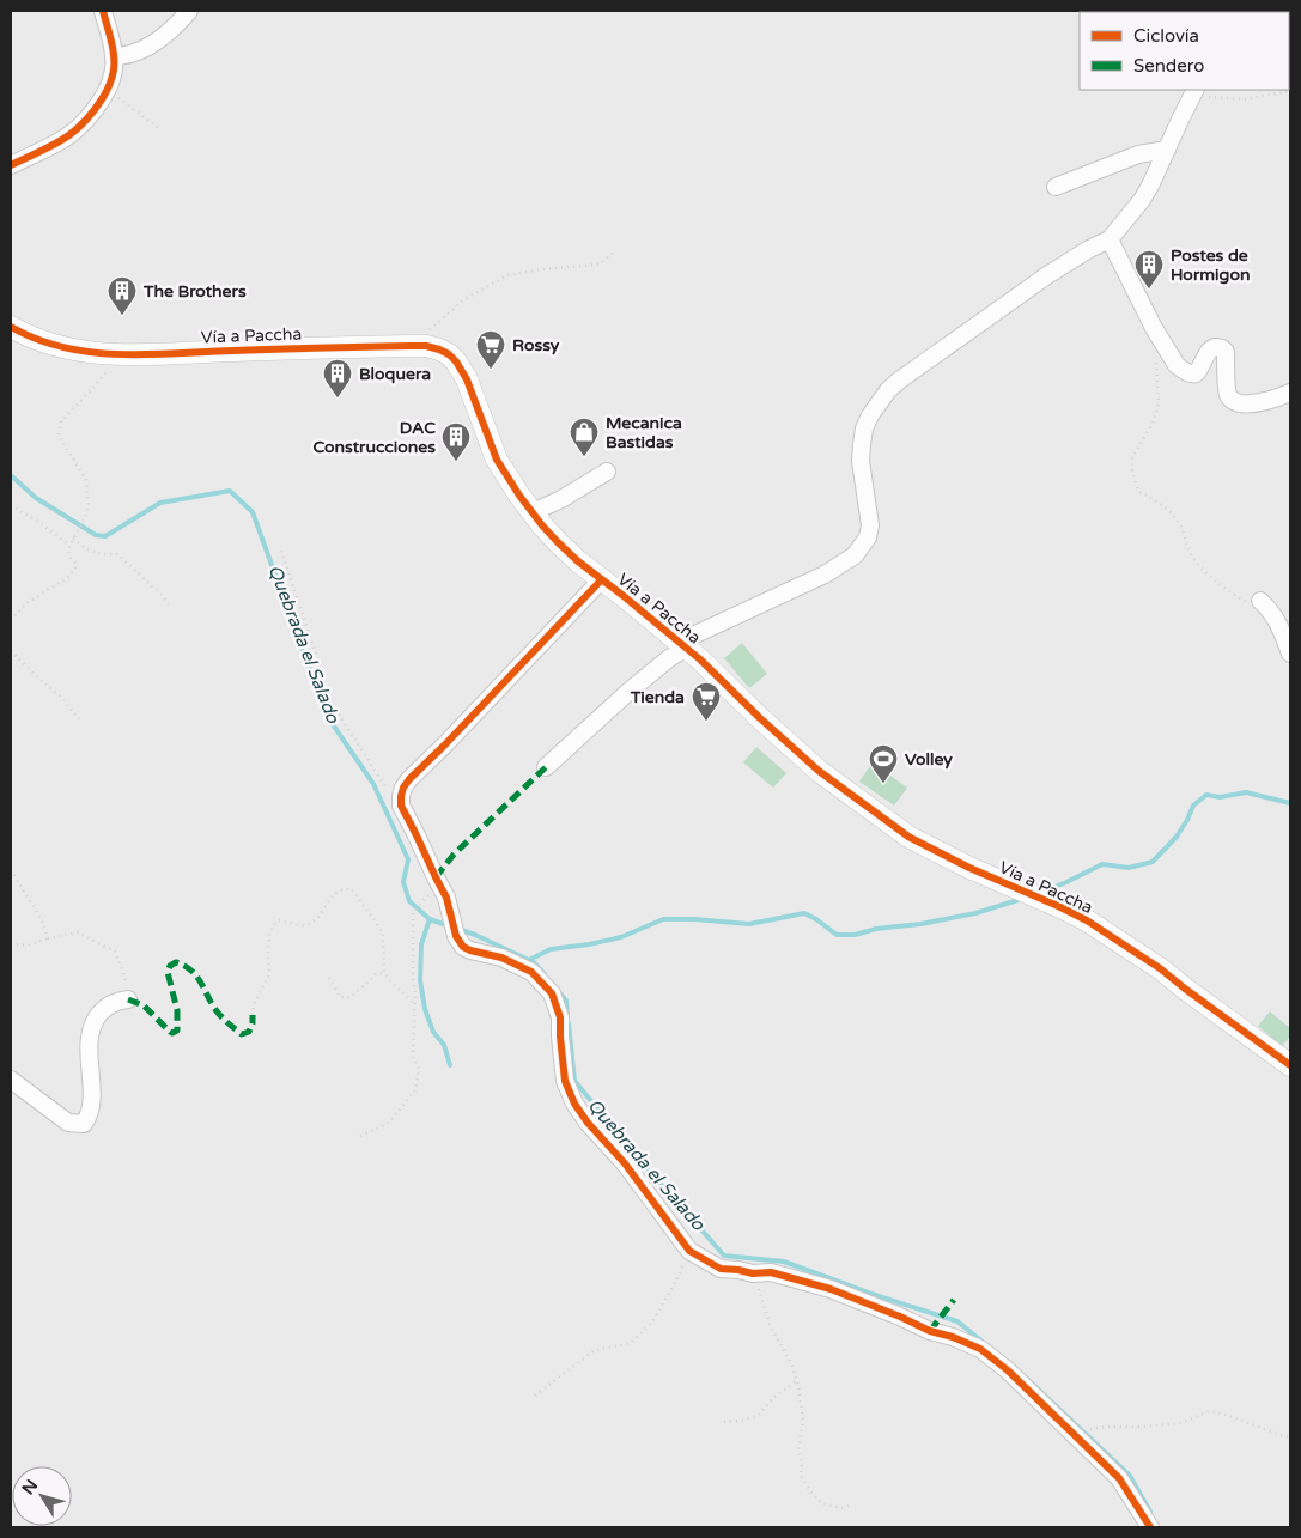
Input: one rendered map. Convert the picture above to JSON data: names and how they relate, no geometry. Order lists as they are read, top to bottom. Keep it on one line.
{"streets":{"main road":["Vía a Paccha"]},"water":["Quebrada el Salado"],"places":{"building":["Postes de Hormigon","The Brothers","Bloquera","DAC Construcciones"],"supermarket":["Rossy","Tienda"],"shop":["Mecanica Bastidas"],"sports":["Volley"]},"legend":["Ciclovía","Sendero"],"north":"top left"}
